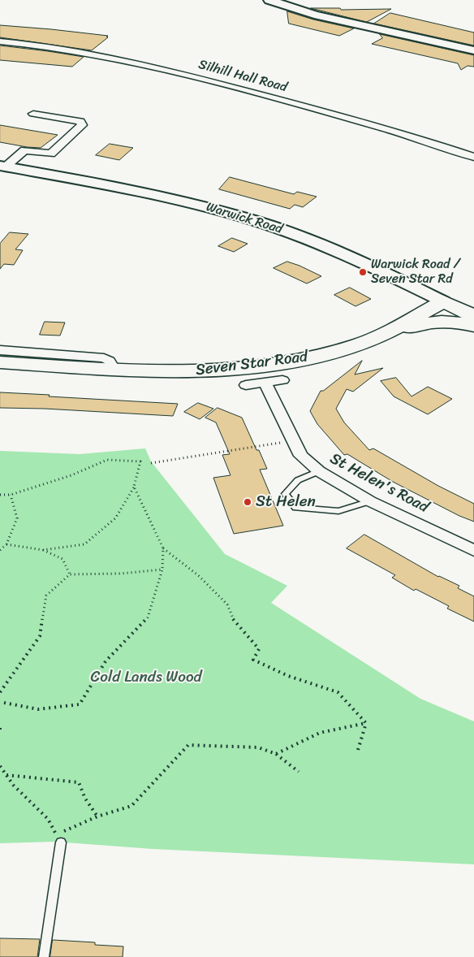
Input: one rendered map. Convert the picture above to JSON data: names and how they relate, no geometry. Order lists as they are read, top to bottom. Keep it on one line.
{"streets":{"highway":["Warwick Road","Seven Star Road"],"street":["Silhill Hall Road","St Helen's Road"]},"crossings":[["Warwick Road","Seven Star Road"]],"parks":["Cold Lands Wood"],"places":["Warwick Road / Seven Star Rd","St Helen"]}
